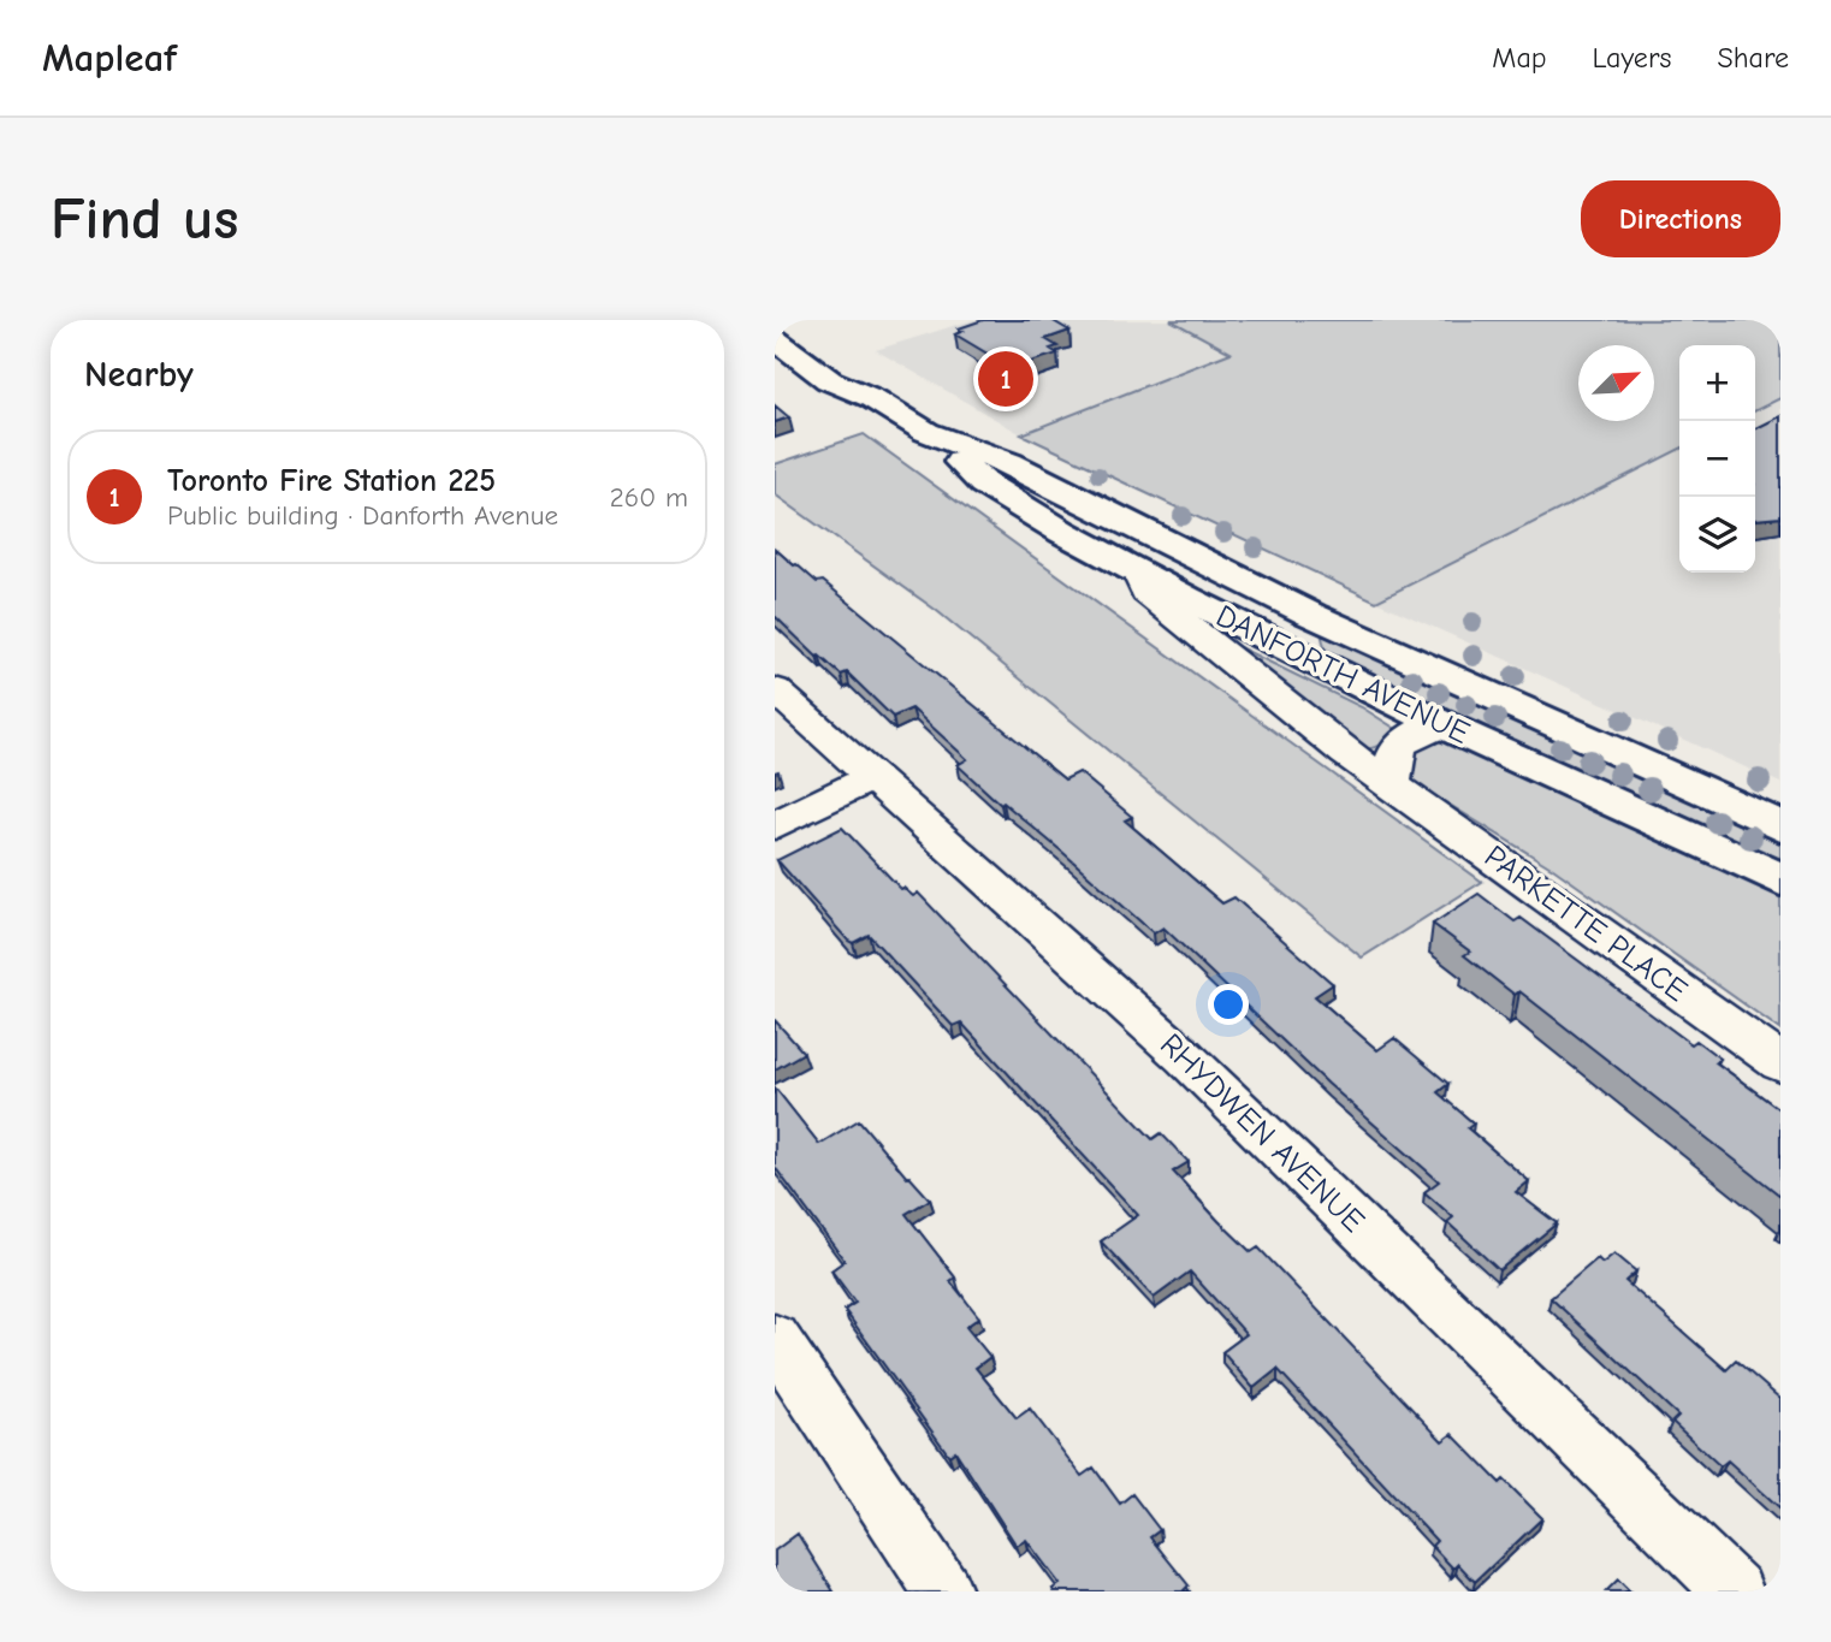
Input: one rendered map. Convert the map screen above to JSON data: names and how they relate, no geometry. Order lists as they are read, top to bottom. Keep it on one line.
{"streets":{"main road":["DANFORTH AVENUE"],"street":["PARKETTE PLACE","RHYDWEN AVENUE"]},"crossings":[["DANFORTH AVENUE","PARKETTE PLACE"]],"north":"top right","page":{"header":"Mapleaf","nav":["Map","Layers","Share"],"buttons":"Directions","title":"Find us","heading":"Nearby","map_buttons":["+","−"],"pins":"1","list":[{"mark":"1","name":"Toronto Fire Station 225","note":"Public building · Danforth Avenue","value":"260 m"}]}}
